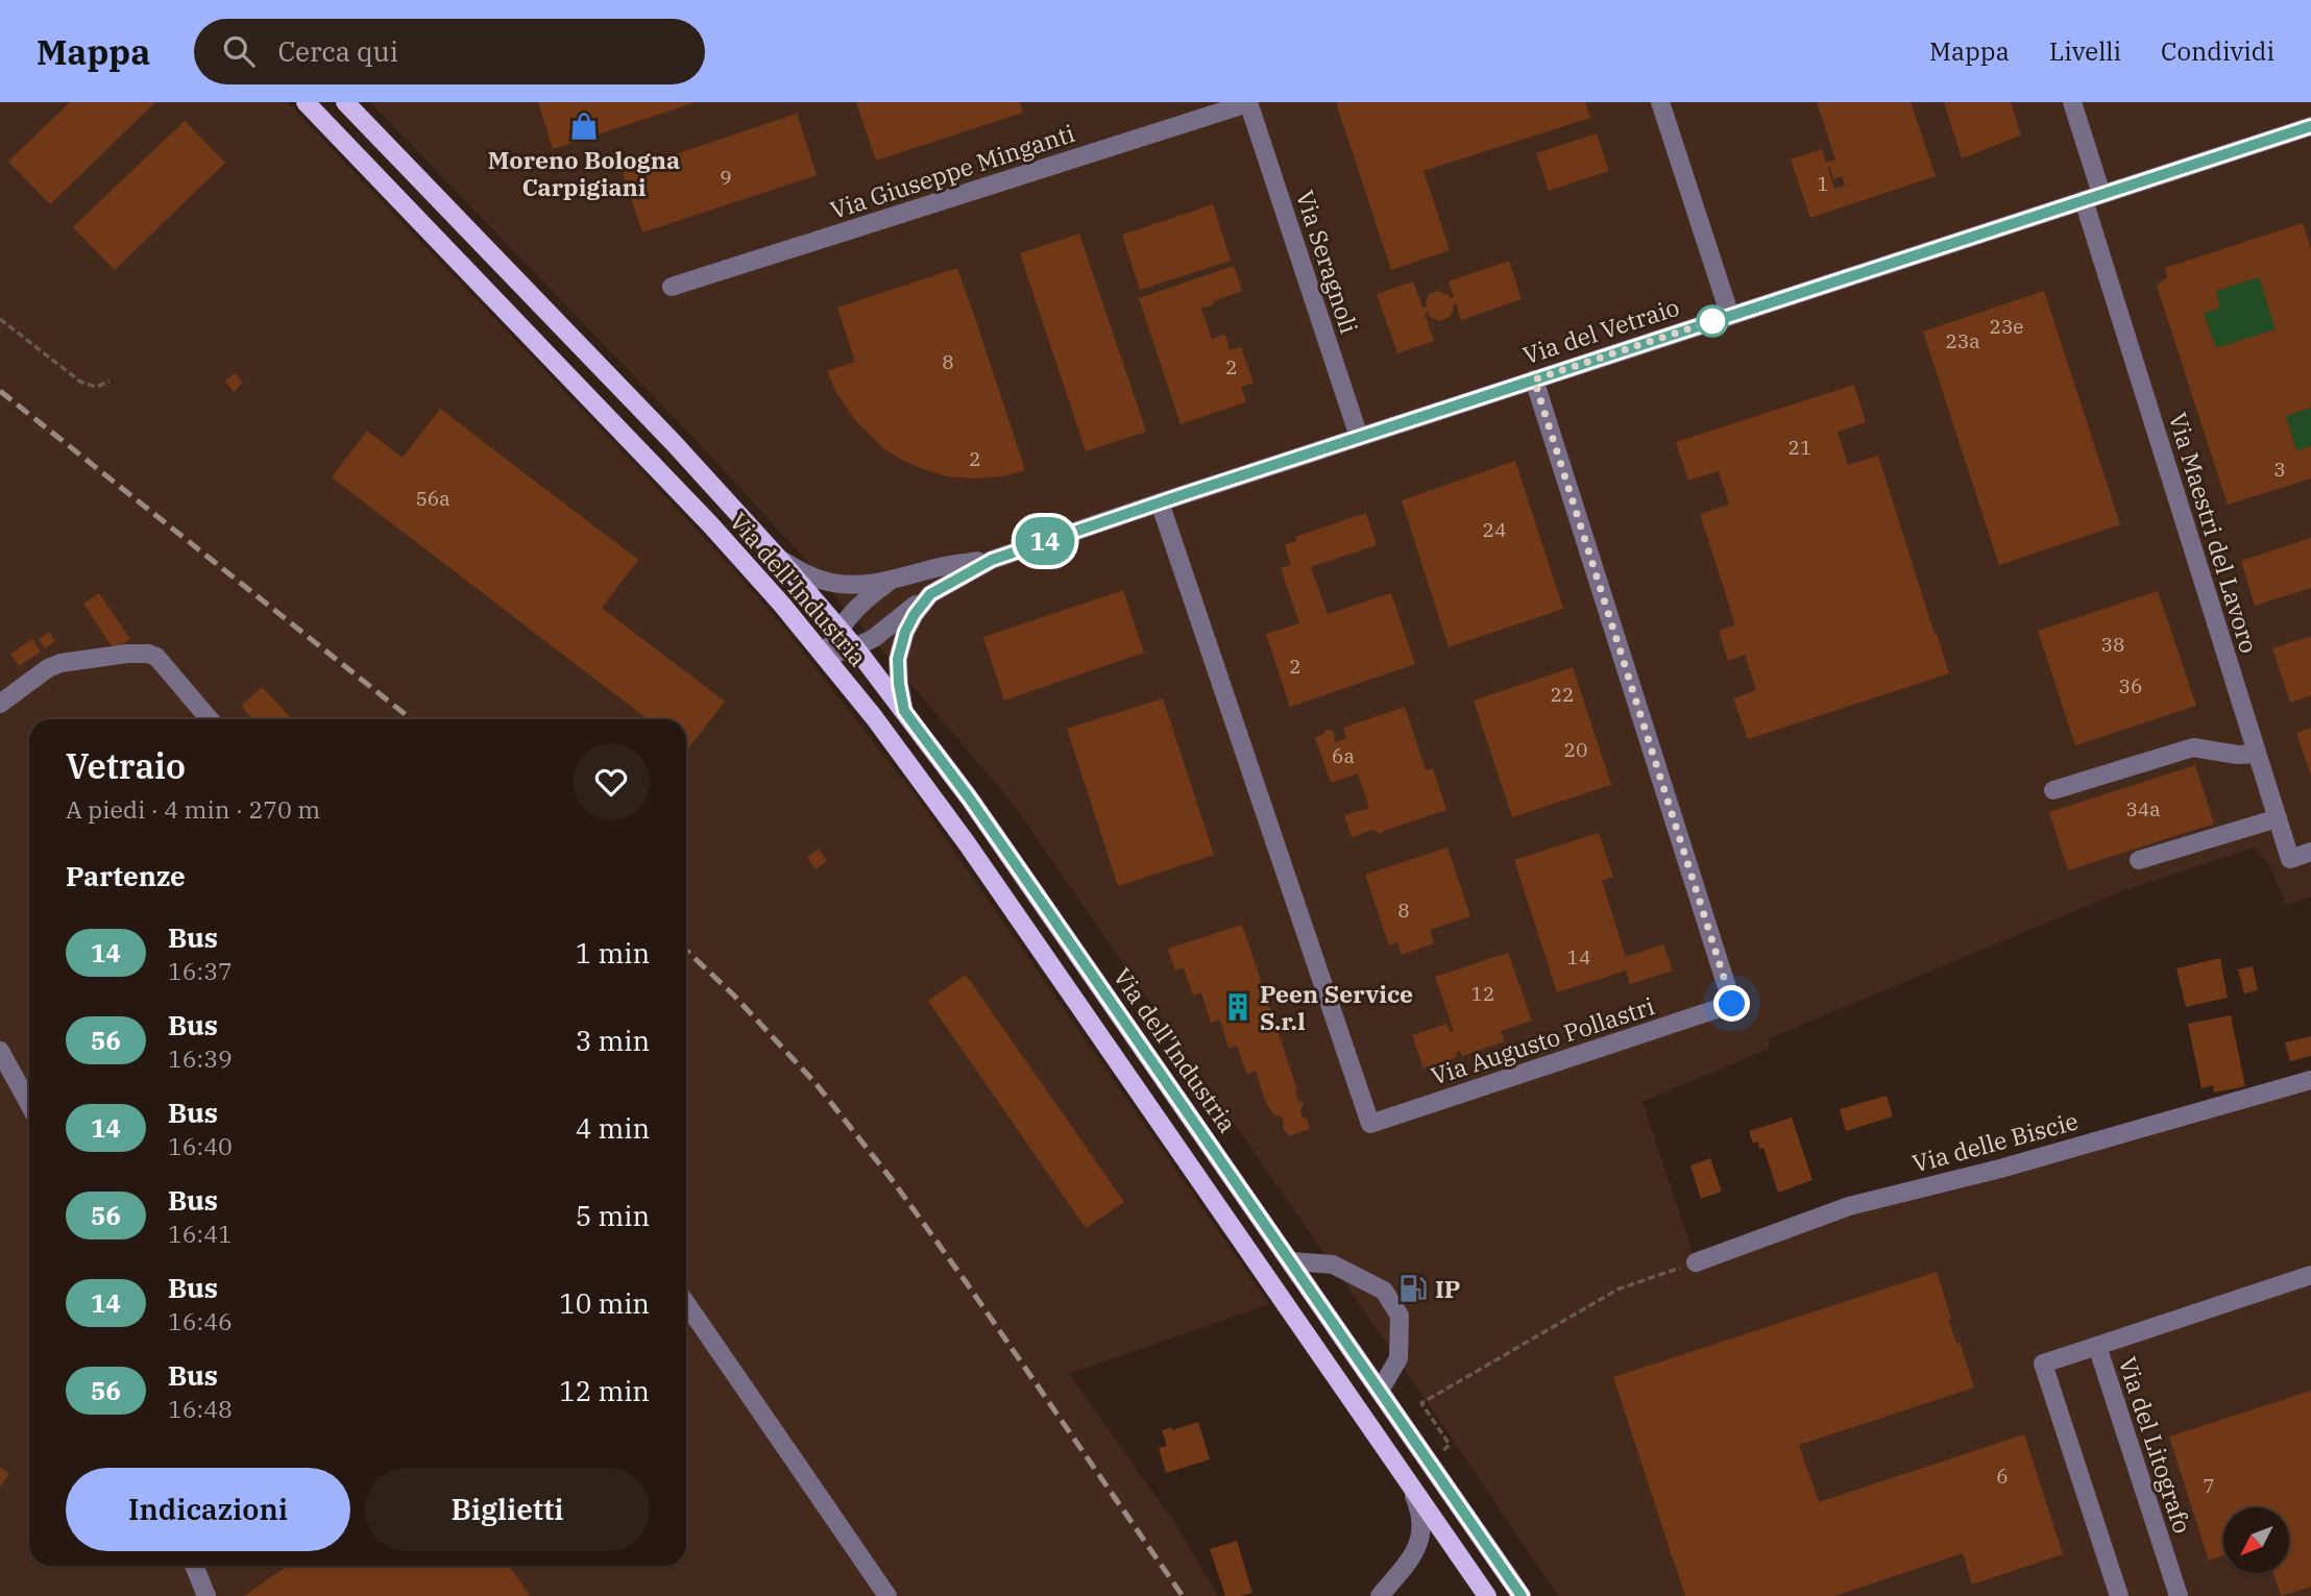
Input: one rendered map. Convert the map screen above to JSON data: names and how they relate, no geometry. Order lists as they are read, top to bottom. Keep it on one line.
{"streets":{"main road":["Via dell'Industria"],"street":["Via Giuseppe Minganti","Via Seragnoli","Via del Vetraio","Via Maestri del Lavoro","Via Augusto Pollastri","Via delle Biscie","Via del Litografo"]},"crossings":[["Via Giuseppe Minganti","Via Seragnoli"],["Via Seragnoli","Via del Vetraio"],["Via del Vetraio","Via Maestri del Lavoro"],["Via del Vetraio","Via dell'Industria"],["Via del Vetraio","Via Augusto Pollastri"]],"places":{"shop":["Moreno Bologna Carpigiani"],"building":["Peen Service S.r.l"],"fuel station":["IP"]},"lines":["bus line 14"],"house_numbers":["9","1","23e","23a","8","2","21","2","3","56a","24","38","2","36","22","20","6a","34a","8","14","12","6","7"],"north":"bottom left","page":{"header":"Mappa","search":"Cerca qui","nav":["Mappa","Livelli","Condividi"],"on_map":"14","heading":[["Vetraio","A piedi · 4 min · 270 m"],"Partenze"],"list":[{"mark":"14","name":"Bus","note":"16:37","value":"1 min"},{"mark":"56","name":"Bus","note":"16:39","value":"3 min"},{"mark":"14","name":"Bus","note":"16:40","value":"4 min"},{"mark":"56","name":"Bus","note":"16:41","value":"5 min"},{"mark":"14","name":"Bus","note":"16:46","value":"10 min"},{"mark":"56","name":"Bus","note":"16:48","value":"12 min"}],"buttons":["Indicazioni","Biglietti"]}}
